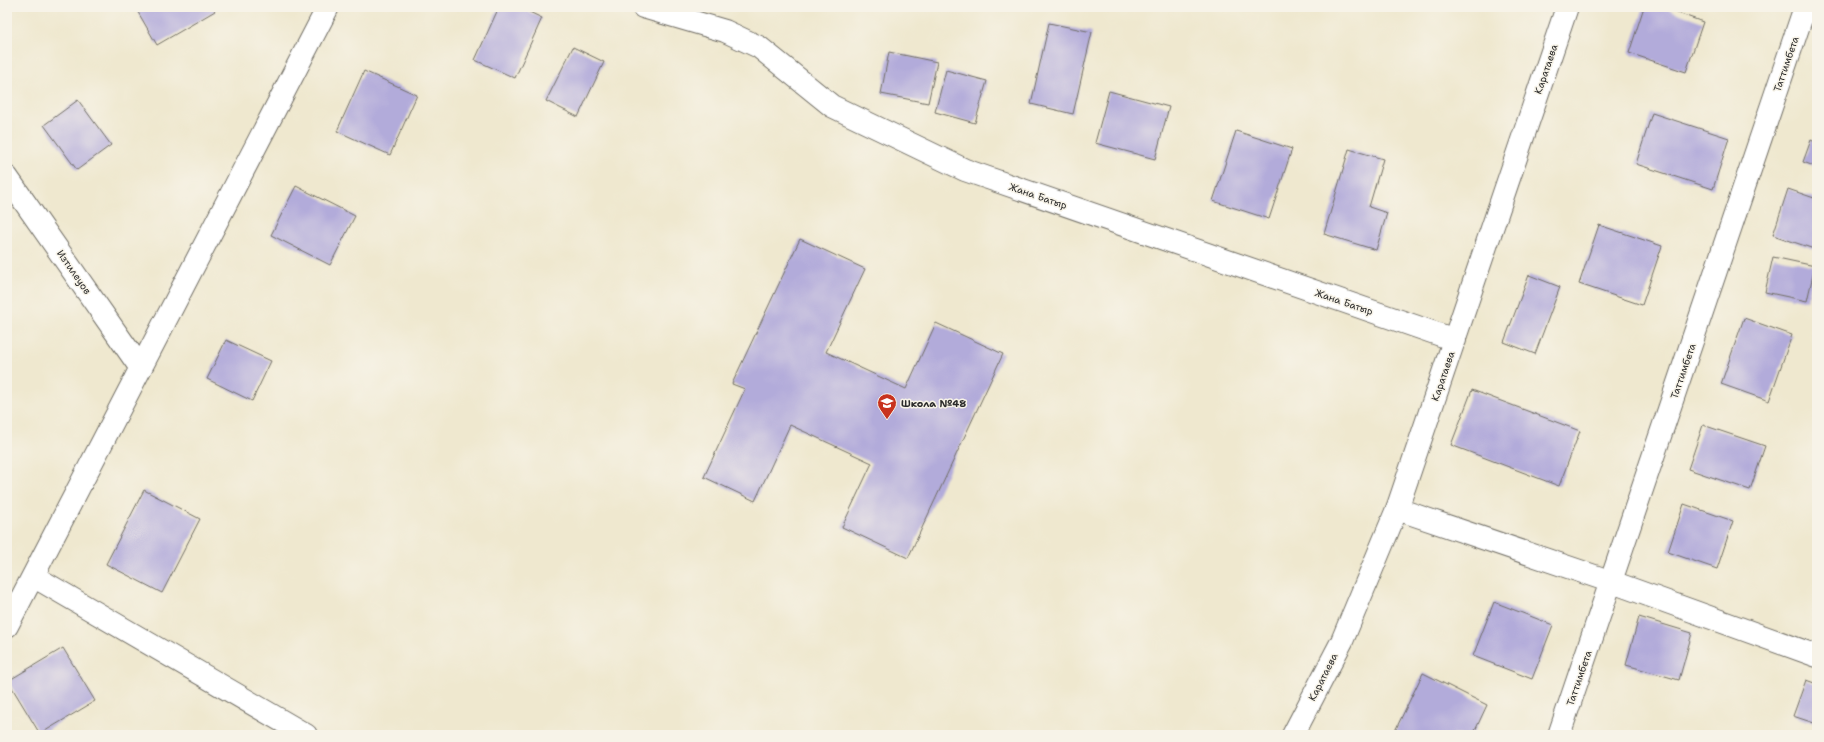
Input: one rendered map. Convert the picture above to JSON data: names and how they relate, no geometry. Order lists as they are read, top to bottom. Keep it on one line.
{"streets":{"street":["Таттимбета","Каратаева","Жана Батыр","Изтилеуов"]},"crossings":[["Каратаева","Жана Батыр"]],"places":{"school or university":["Школа №48"]}}
